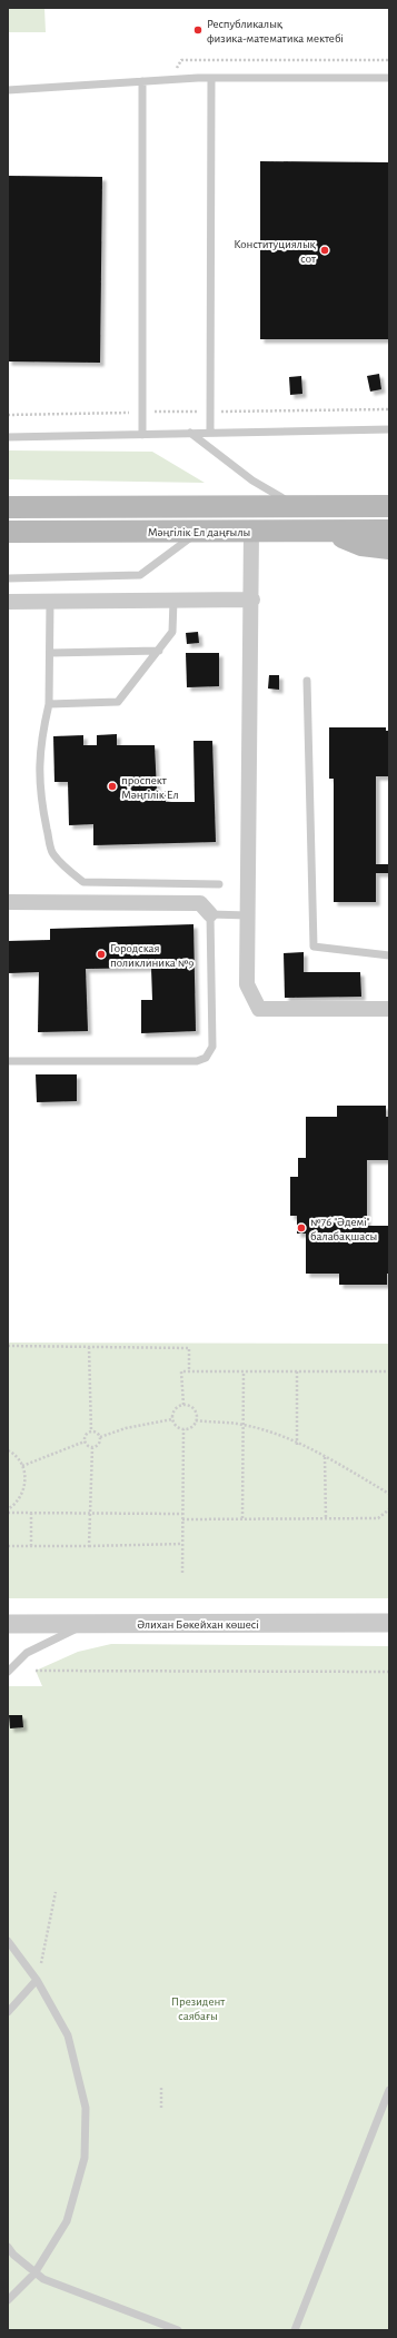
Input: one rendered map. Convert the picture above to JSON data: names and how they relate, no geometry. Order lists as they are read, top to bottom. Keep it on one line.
{"streets":{"main road":["Мәңгілік Ел даңғылы"],"street":["Әлихан Бөкейхан көшесі"]},"parks":["Президент саябағы"],"places":["Республикалық физика-математика мектебі","Конституциялық сот","проспект Мәңгілік Ел","Городская поликлиника №9","№76 \"Әдемі\" балабақшасы"]}
